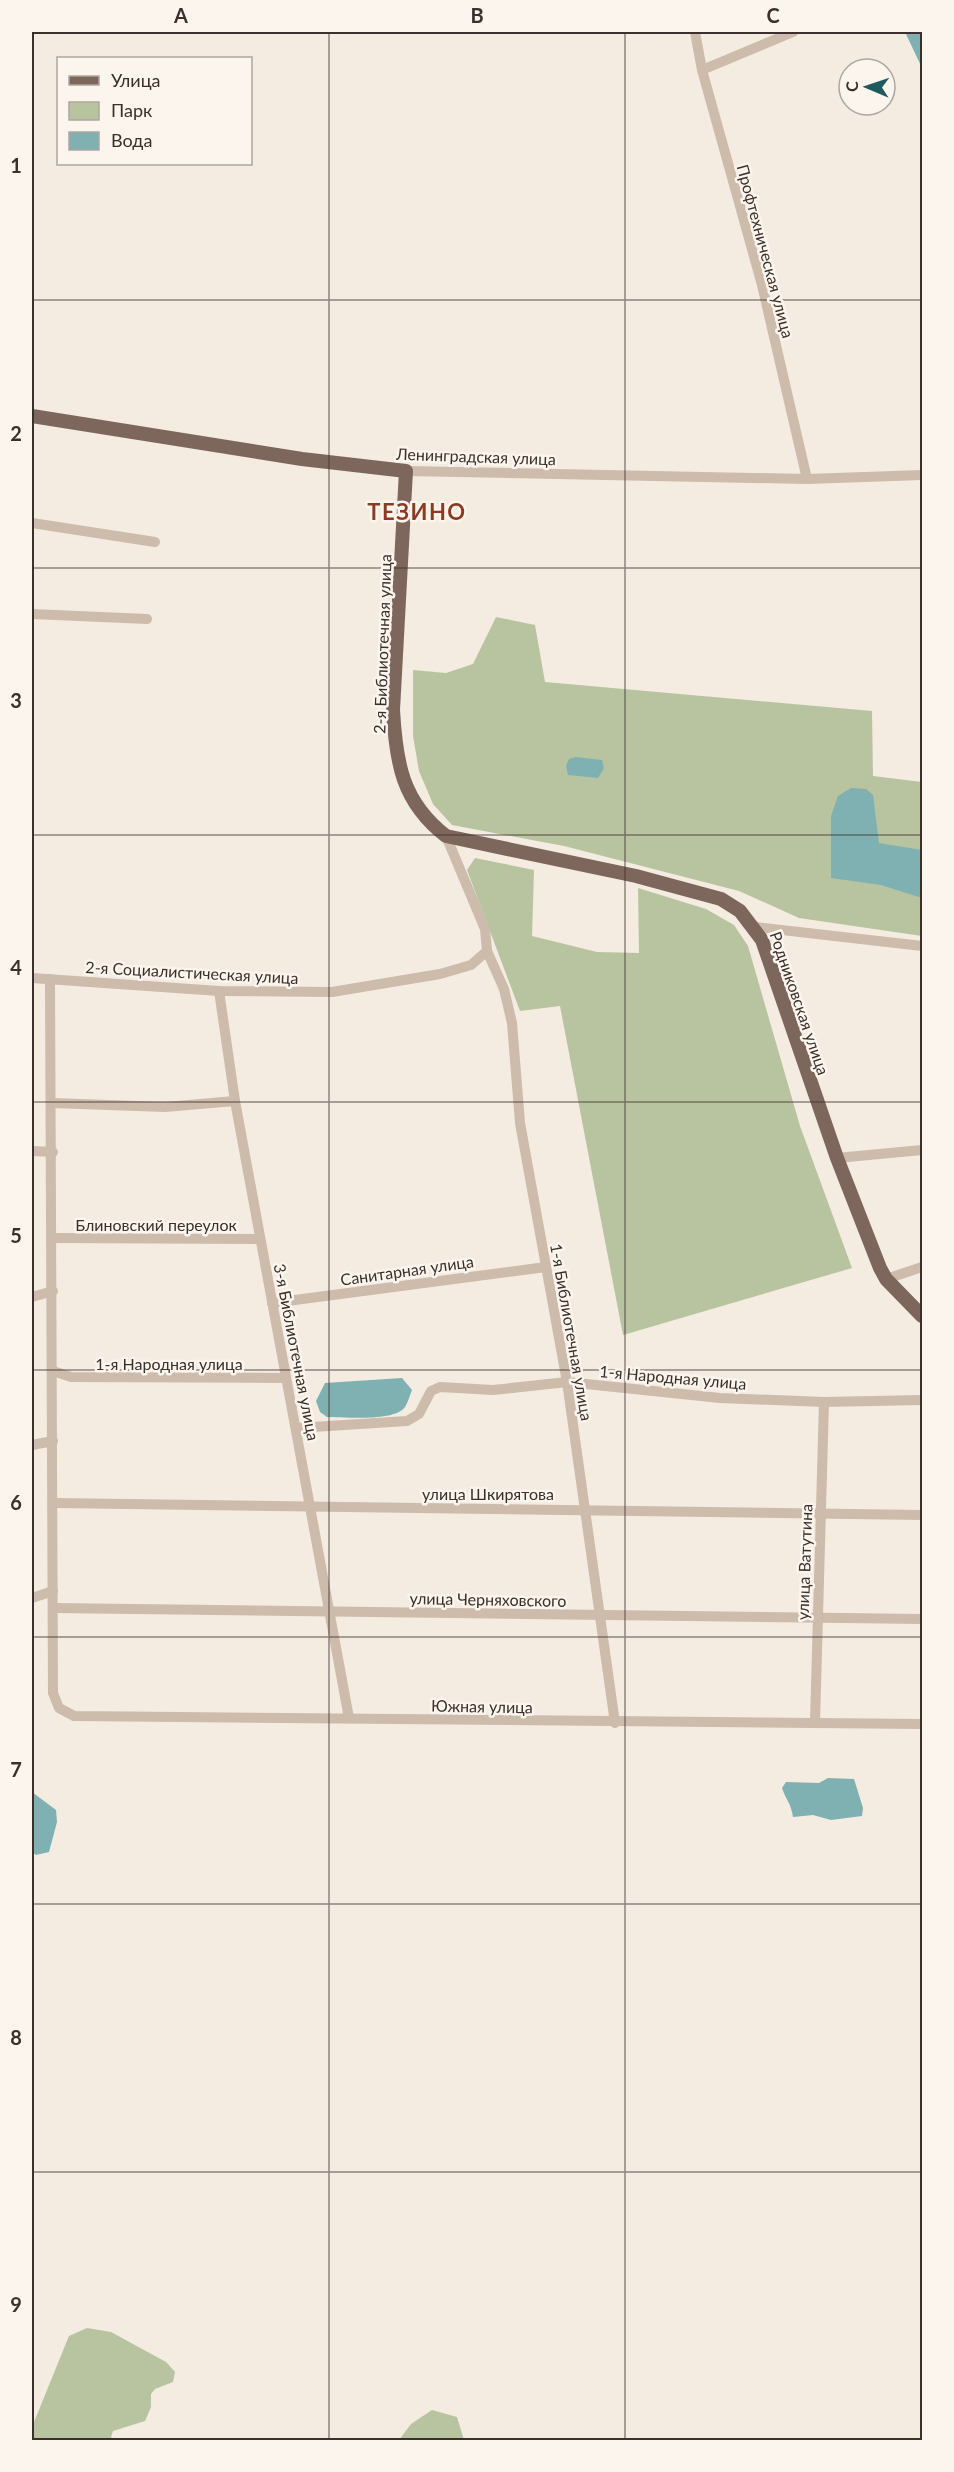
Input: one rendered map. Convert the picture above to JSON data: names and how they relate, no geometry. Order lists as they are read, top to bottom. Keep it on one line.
{"streets":{"main road":["Ленинградская улица","2-я Библиотечная улица","Родниковская улица"],"street":["Профтехническая улица","2-я Социалистическая улица","Блиновский переулок","Санитарная улица","1-я Библиотечная улица","3-я Библиотечная улица","1-я Народная улица","улица Шкирятова","улица Ватутина","улица Черняховского","Южная улица"]},"crossings":[["Профтехническая улица","Ленинградская улица"],["Ленинградская улица","2-я Библиотечная улица"],["2-я Библиотечная улица","Родниковская улица"],["2-я Библиотечная улица","1-я Библиотечная улица"],["2-я Социалистическая улица","1-я Библиотечная улица"],["2-я Социалистическая улица","3-я Библиотечная улица"],["Родниковская улица","1-я Библиотечная улица"],["Блиновский переулок","3-я Библиотечная улица"],["Санитарная улица","1-я Библиотечная улица"],["Санитарная улица","3-я Библиотечная улица"],["1-я Библиотечная улица","1-я Народная улица"],["1-я Библиотечная улица","улица Шкирятова"],["1-я Библиотечная улица","улица Черняховского"],["1-я Библиотечная улица","Южная улица"],["3-я Библиотечная улица","1-я Народная улица"],["3-я Библиотечная улица","улица Шкирятова"],["3-я Библиотечная улица","улица Черняховского"],["3-я Библиотечная улица","Южная улица"],["1-я Народная улица","улица Ватутина"],["улица Шкирятова","улица Ватутина"],["улица Ватутина","улица Черняховского"],["улица Ватутина","Южная улица"],["улица Черняховского","Южная улица"]],"districts":["ТЕЗИНО"],"legend":["Улица","Парк","Вода"],"north":"left","grid":{"columns":["A","B","C"],"rows":["1","2","3","4","5","6","7","8","9"]}}
